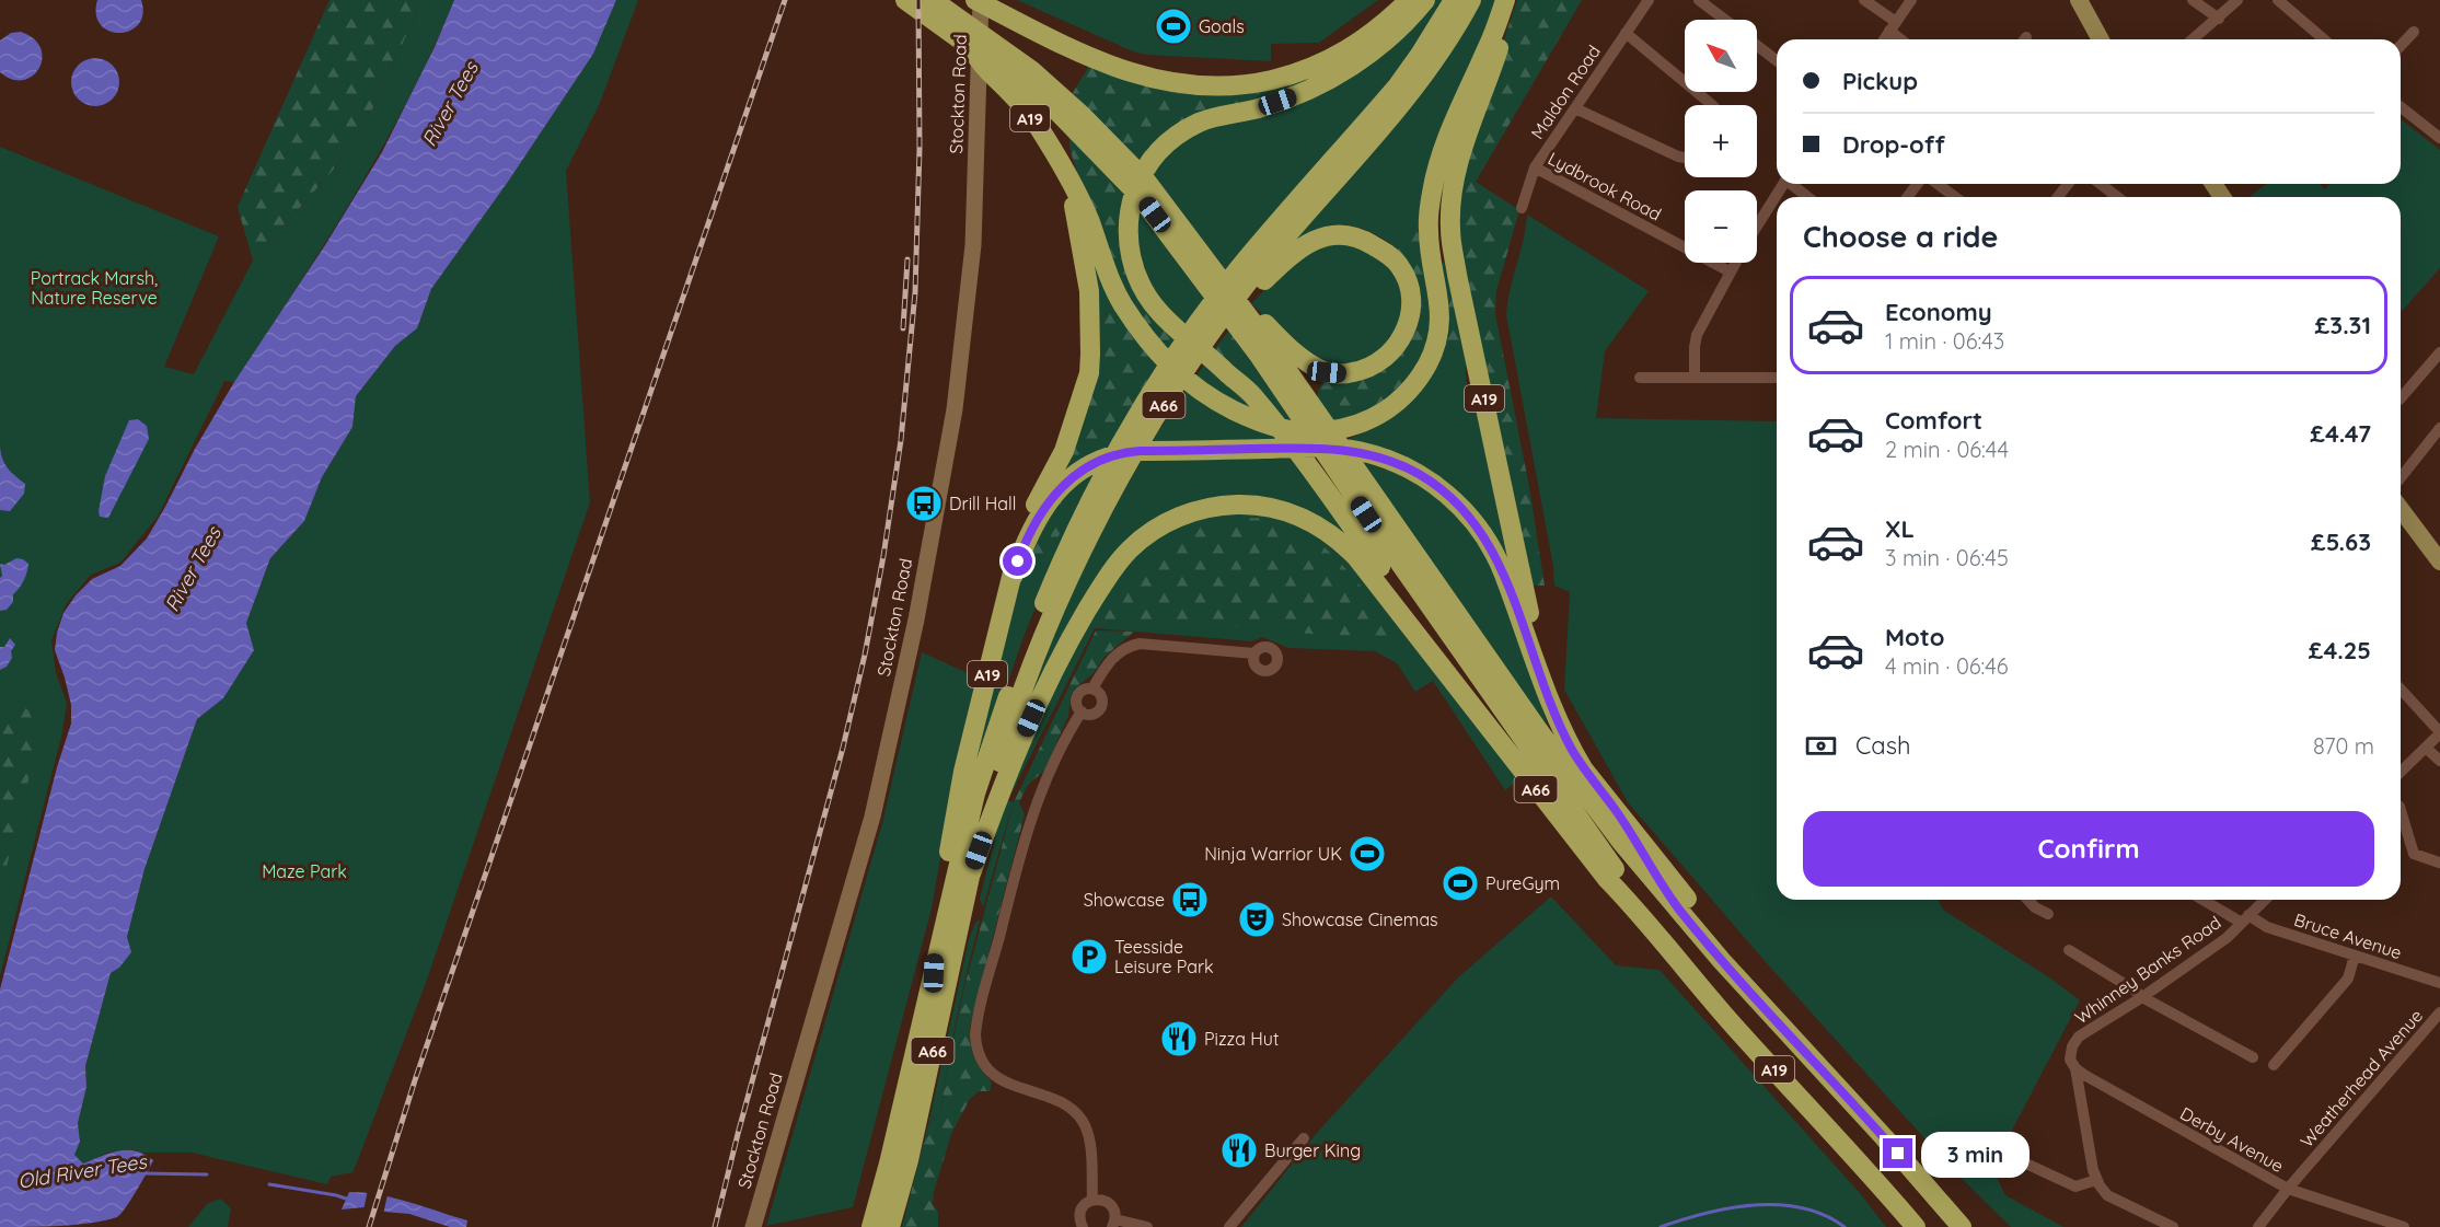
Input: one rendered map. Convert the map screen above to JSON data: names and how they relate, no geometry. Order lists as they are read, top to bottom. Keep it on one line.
{"streets":{"highway":["A19","A66"],"main road":["Stockton Road"],"street":["Maldon Road","Lydbrook Road","Bruce Avenue","Whinney Banks Road","Weatherhead Avenue","Derby Avenue"]},"crossings":[["Maldon Road","Lydbrook Road"],["A19","A66"],["Bruce Avenue","Whinney Banks Road"],["Whinney Banks Road","Derby Avenue"],["Weatherhead Avenue","Derby Avenue"]],"water":["River Tees","Old River Tees"],"parks":["Portrack Marsh, Nature Reserve","Maze Park"],"places":{"sports":["Goals","Ninja Warrior UK","PureGym"],"bus stop":["Drill Hall","Showcase"],"theatre":["Showcase Cinemas"],"parking":["Teesside Leisure Park"],"restaurant":["Pizza Hut","Burger King"]},"north":"top left","page":{"map_buttons":["+","−"],"banner":["Pickup","Drop-off"],"heading":"Choose a ride","list":[{"name":"Economy","note":"1 min · 06:43","value":"£3.31"},{"name":"Comfort","note":"2 min · 06:44","value":"£4.47"},{"name":"XL","note":"3 min · 06:45","value":"£5.63"},{"name":"Moto","note":"4 min · 06:46","value":"£4.25"}],"pay":["Cash","870 m"],"buttons":"Confirm","bubble":"3 min"}}
